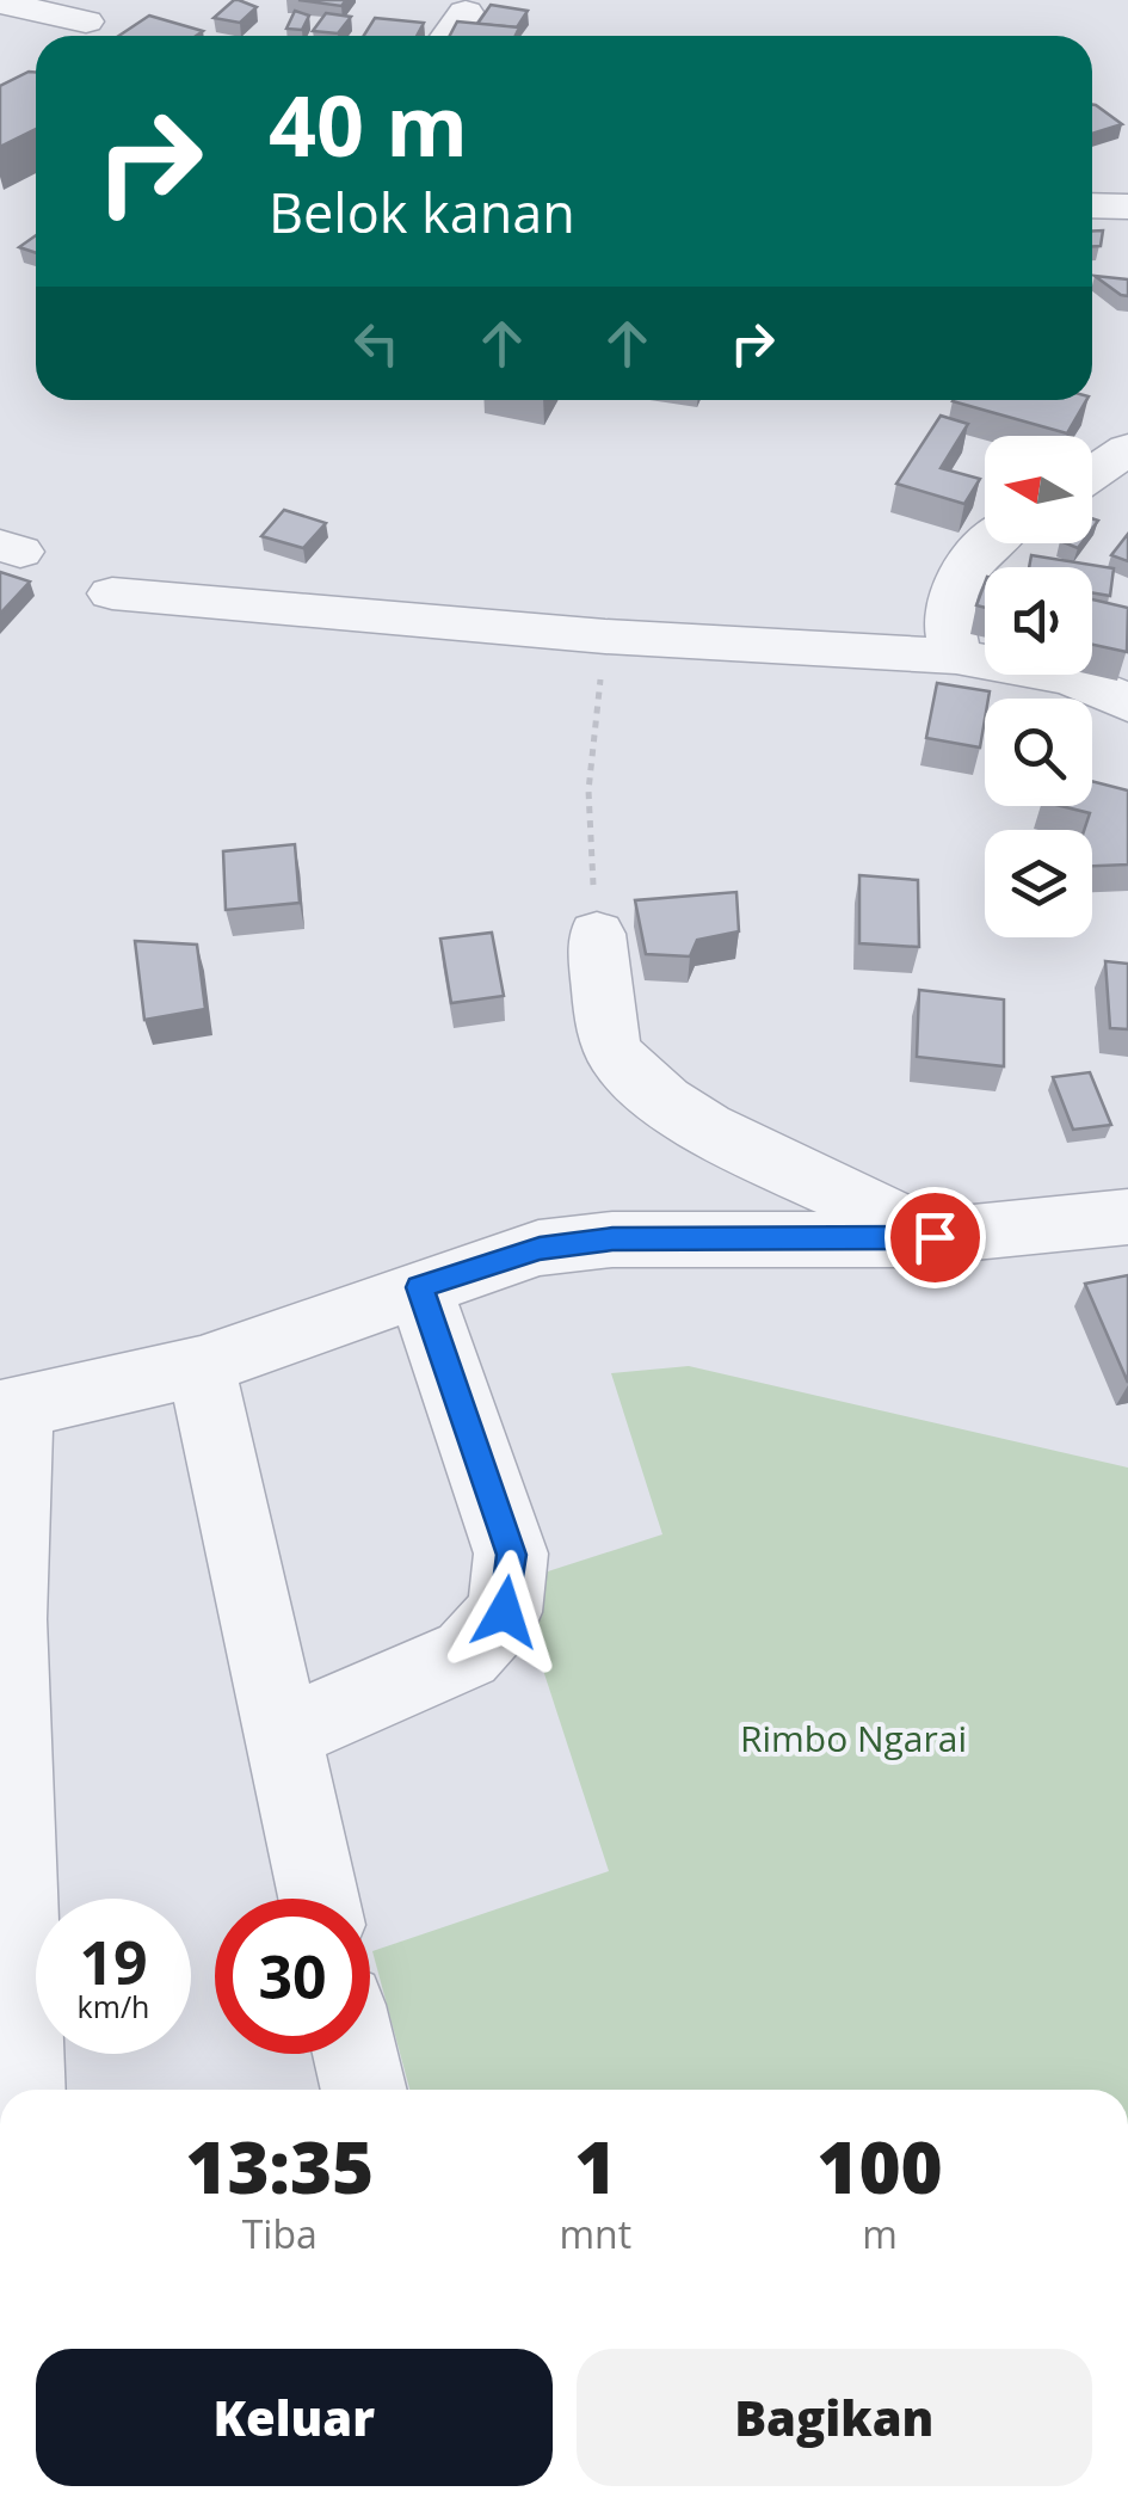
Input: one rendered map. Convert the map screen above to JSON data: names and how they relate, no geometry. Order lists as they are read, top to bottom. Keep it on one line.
{"parks":["Rimbo Ngarai"],"north":"left","page":{"turn":["40 m","Belok kanan"],"speed":"19 km/h","limit":"30","eta":["13:35","Tiba","1","mnt","100","m"],"buttons":["Keluar","Bagikan"]}}
